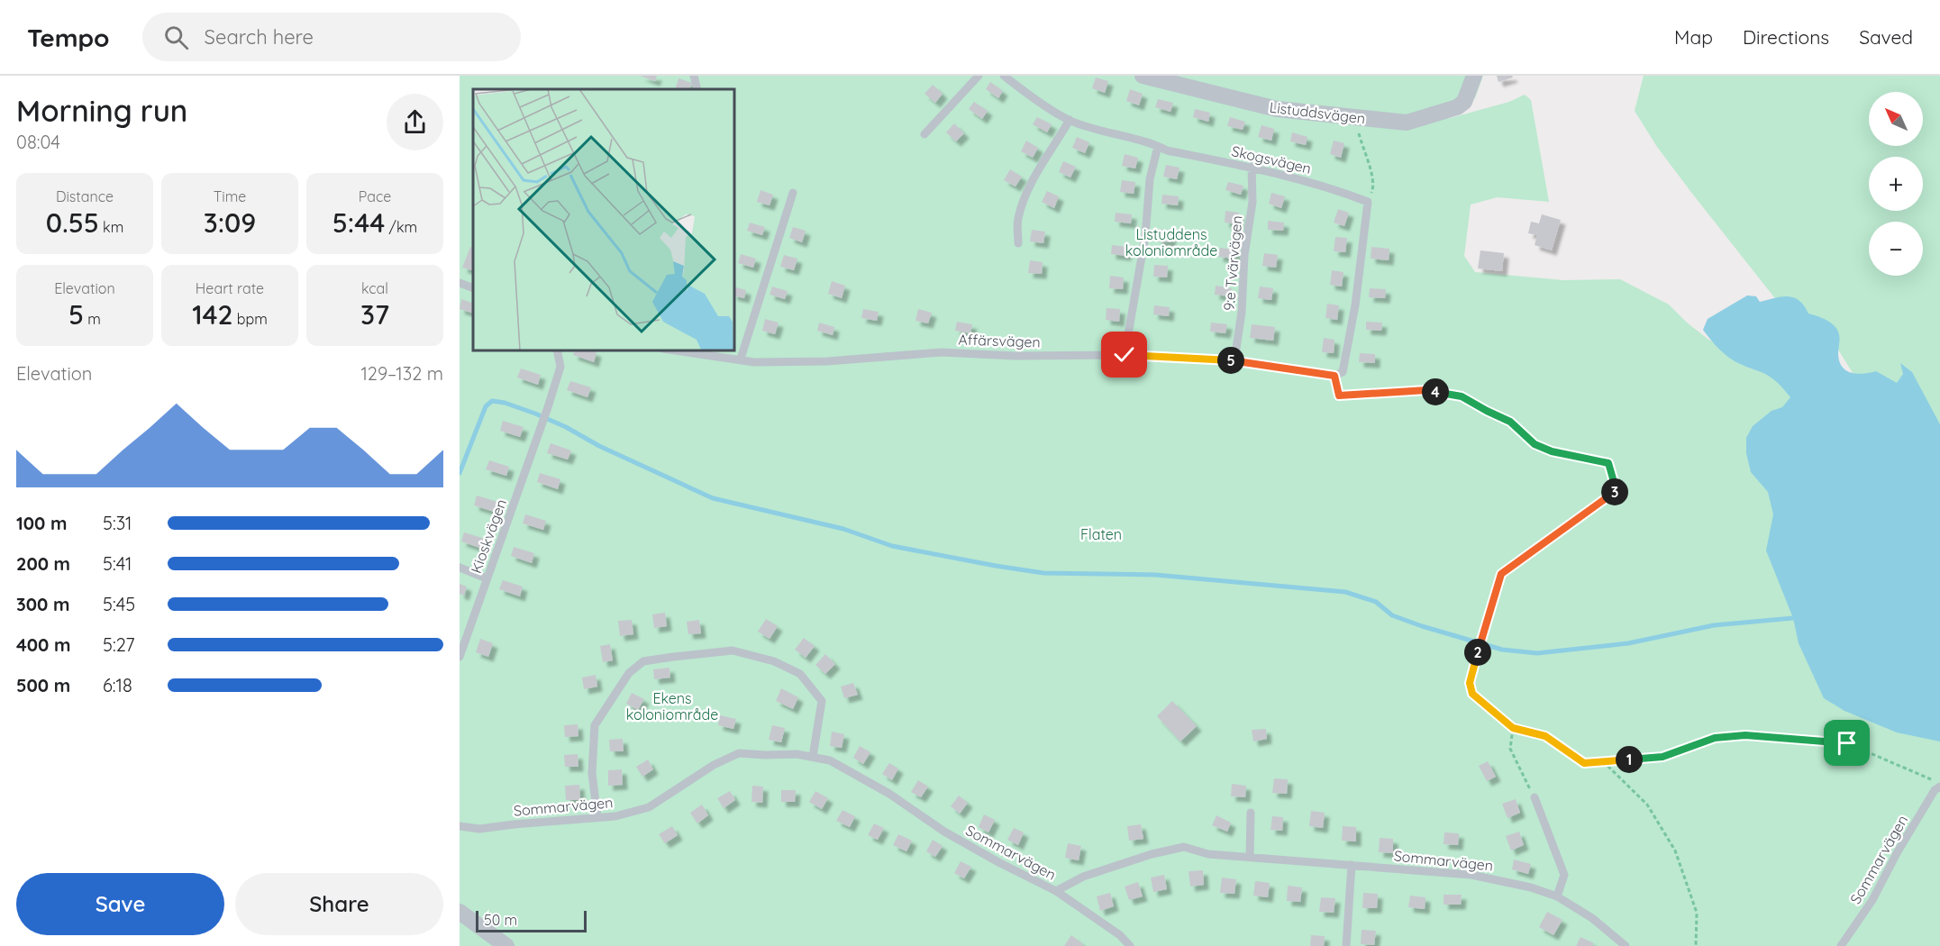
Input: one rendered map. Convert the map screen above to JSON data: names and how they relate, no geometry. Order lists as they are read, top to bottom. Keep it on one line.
{"streets":{"street":["Listuddsvägen"],"lane":["Skogsvägen","9:e Tvärvägen","Affärsvägen","Kioskvägen","Sommarvägen"]},"crossings":[["Skogsvägen","9:e Tvärvägen"],["9:e Tvärvägen","Affärsvägen"]],"parks":["Listuddens koloniområde","Flaten","Ekens koloniområde"],"scale_bar":"50 m","north":"top left","page":{"header":"Tempo","search":"Search here","nav":["Map","Directions","Saved"],"heading":["Morning run","08:04"],"map_buttons":["+","−"],"stats":[["Distance","0.55 km"],["Time","3:09"],["Pace","5:44 /km"],["Elevation","5 m"],["Heart rate","142 bpm"],["kcal","37"]],"pins":["5","4","3","2","1"],"chart":["Elevation","129–132 m"],"list":[{"name":"100 m","note":"5:31"},{"name":"200 m","note":"5:41"},{"name":"300 m","note":"5:45"},{"name":"400 m","note":"5:27"},{"name":"500 m","note":"6:18"}],"buttons":["Save","Share"],"scale":"50 m"}}
